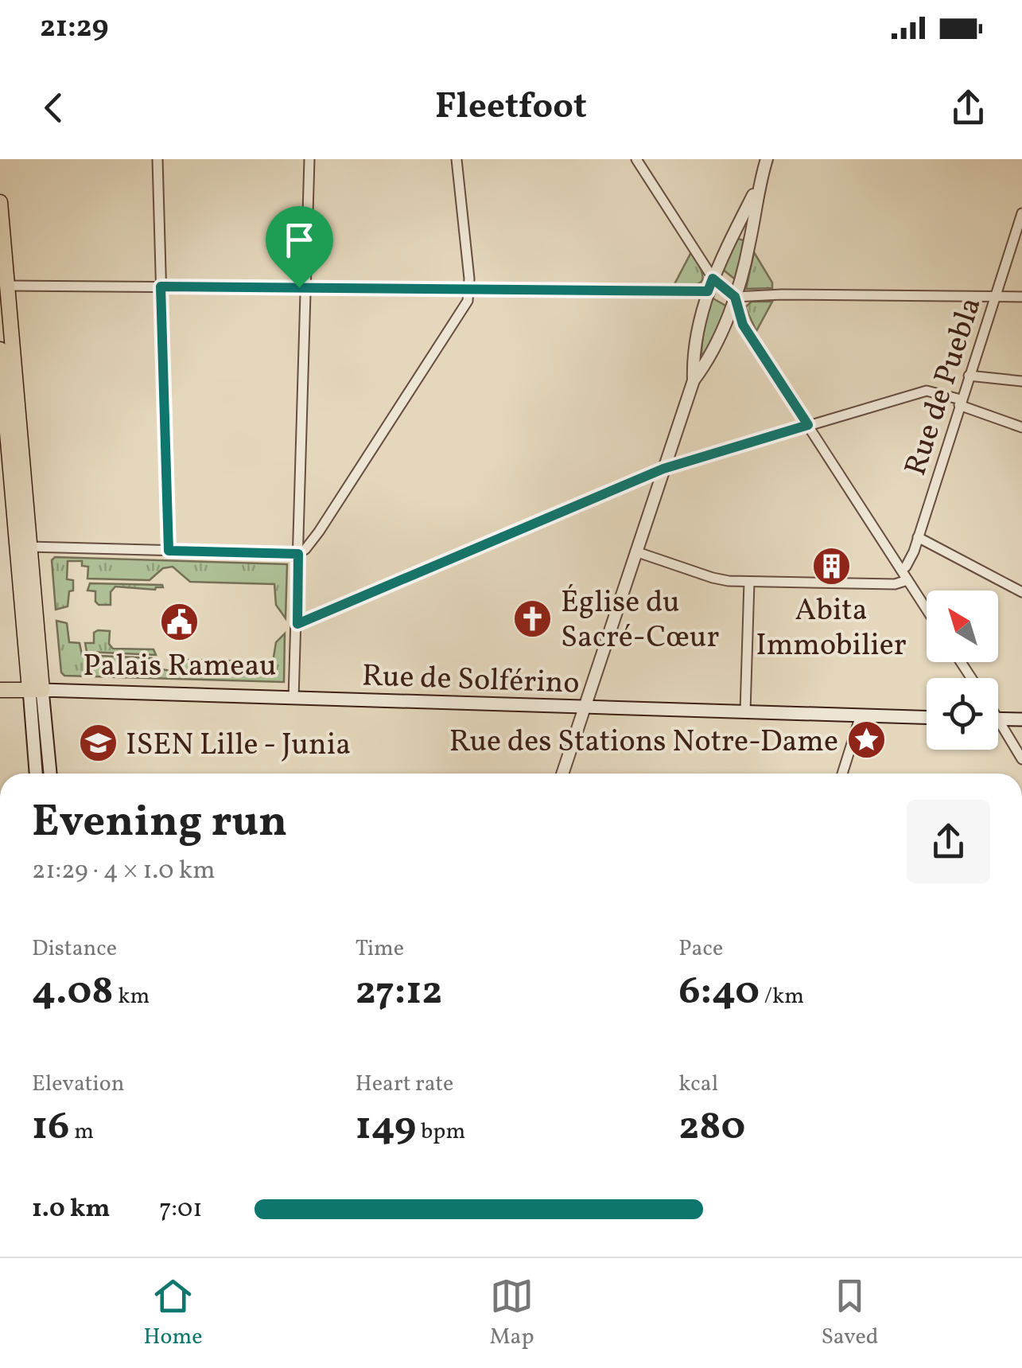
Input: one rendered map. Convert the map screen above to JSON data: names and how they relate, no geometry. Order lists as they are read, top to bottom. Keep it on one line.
{"streets":{"main road":["Rue de Solférino"],"street":["Rue de Puebla"]},"places":{"building":["Abita Immobilier"],"church":["Église du Sacré-Cœur"],"public building":["Palais Rameau"],"place":["Rue des Stations Notre-Dame"],"school or university":["ISEN Lille - Junia"]},"north":"top left","page":{"status":"21:29","header":"Fleetfoot","heading":["Evening run","21:29 · 4 × 1.0 km"],"stats":[["Distance","4.08 km"],["Time","27:12"],["Pace","6:40 /km"],["Elevation","16 m"],["Heart rate","149 bpm"],["kcal","280"]],"list":[{"name":"1.0 km","note":"7:01"}],"tabs":["Home","Map","Saved"]}}
